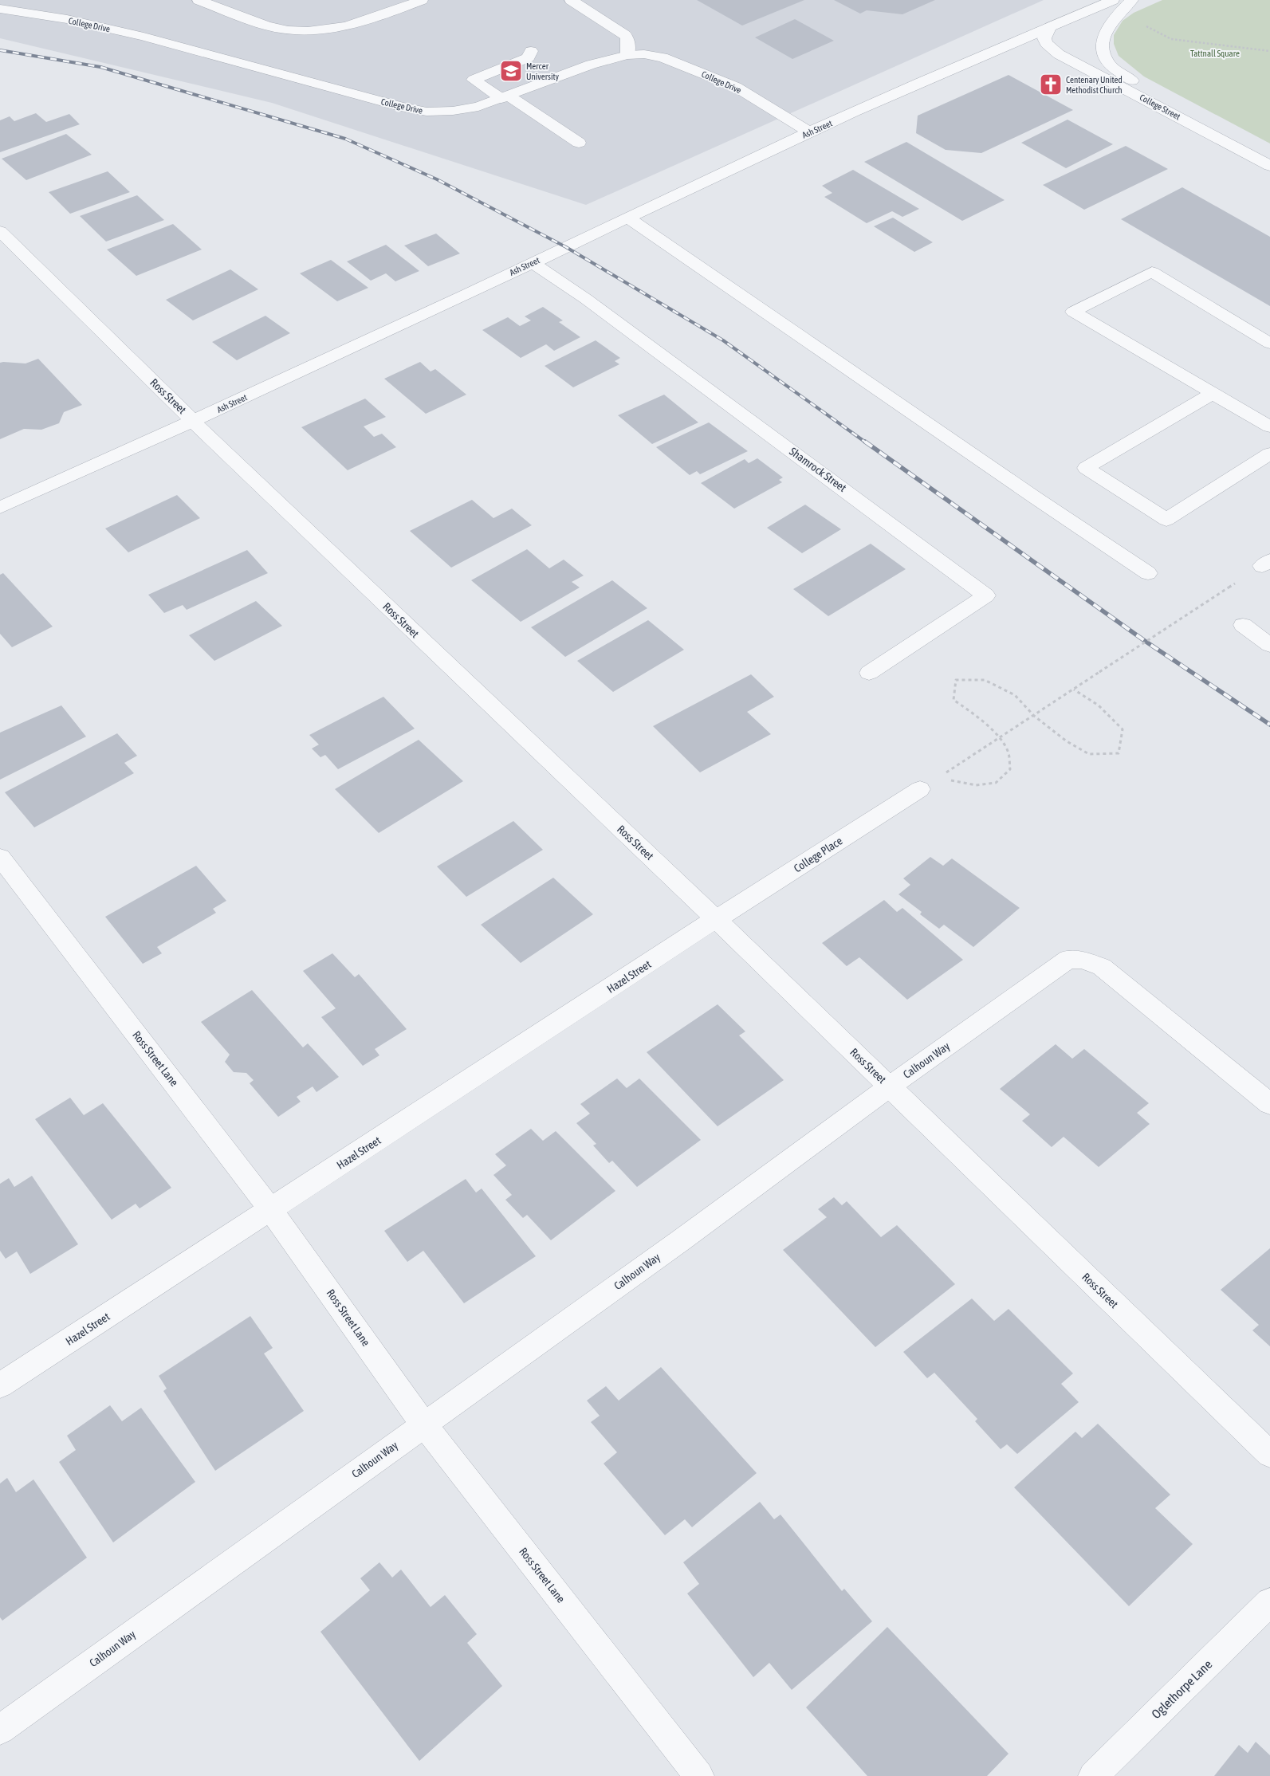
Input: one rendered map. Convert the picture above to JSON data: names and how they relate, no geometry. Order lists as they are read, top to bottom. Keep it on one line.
{"streets":{"street":["College Drive","College Street","Ash Street","Ross Street","Shamrock Street","College Place","Hazel Street","Ross Street Lane","Calhoun Way","Oglethorpe Lane"]},"crossings":[["College Drive","Ash Street"],["College Street","Ash Street"],["Ash Street","Ross Street"],["Ash Street","Shamrock Street"],["Ross Street","College Place"],["Ross Street","Hazel Street"],["Ross Street","Calhoun Way"],["College Place","Hazel Street"],["Hazel Street","Ross Street Lane"],["Ross Street Lane","Calhoun Way"]],"parks":["Tattnall Square"],"places":{"school or university":["Mercer University"],"church":["Centenary United Methodist Church"]}}
